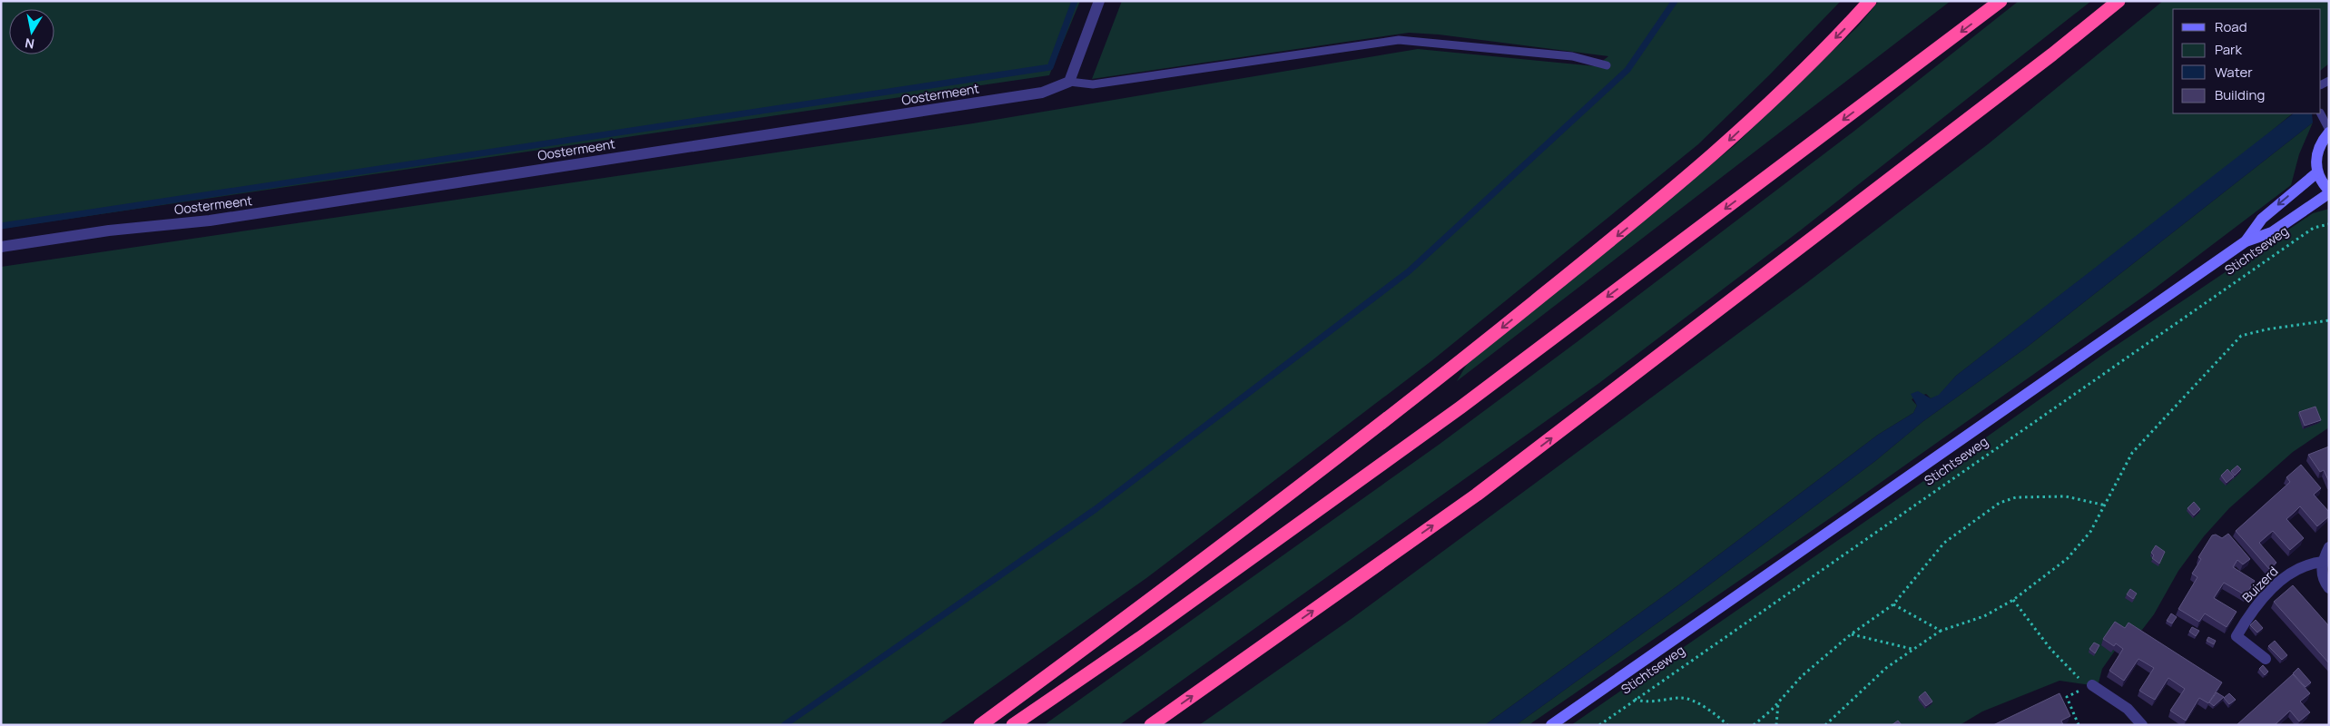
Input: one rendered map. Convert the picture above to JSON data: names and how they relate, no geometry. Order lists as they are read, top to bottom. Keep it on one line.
{"streets":{"street":["Oostermeent","Stichtseweg","Buizerd"]},"legend":["Road","Park","Water","Building"],"north":"bottom"}
